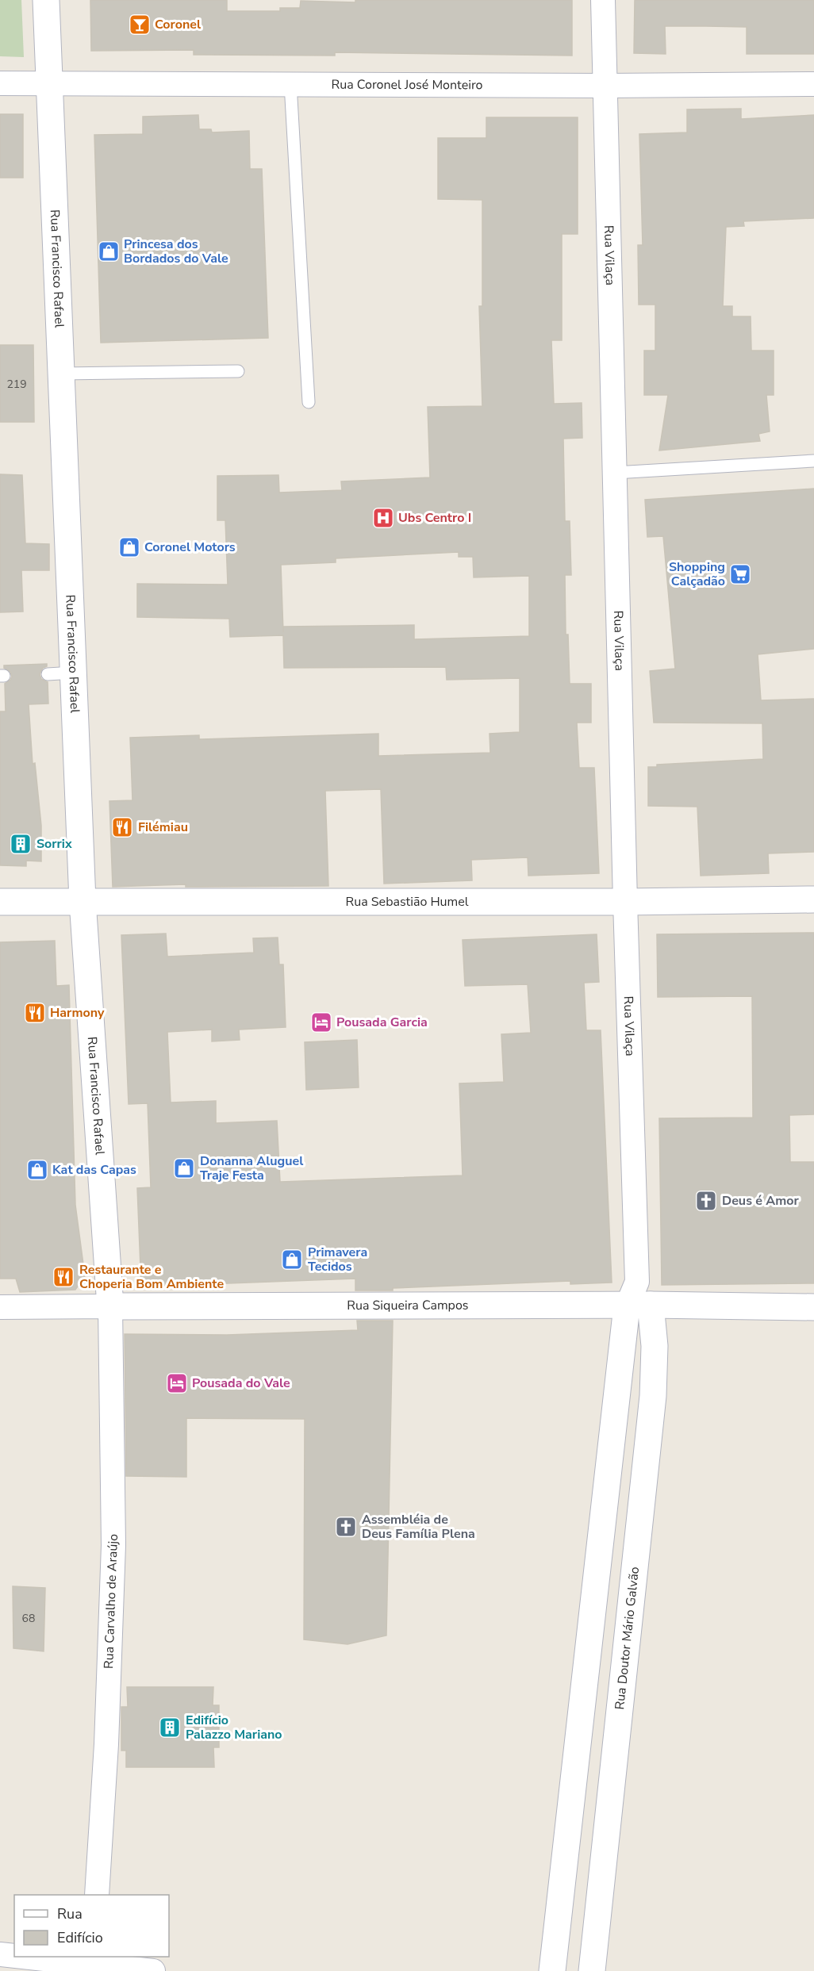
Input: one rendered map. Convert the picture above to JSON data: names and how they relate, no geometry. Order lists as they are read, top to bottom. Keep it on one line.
{"streets":{"street":["Rua Coronel José Monteiro","Rua Vilaça","Rua Francisco Rafael","Rua Sebastião Humel","Rua Siqueira Campos","Rua Carvalho de Araújo","Rua Doutor Mário Galvão"]},"crossings":[["Rua Coronel José Monteiro","Rua Vilaça"],["Rua Coronel José Monteiro","Rua Francisco Rafael"],["Rua Vilaça","Rua Sebastião Humel"],["Rua Vilaça","Rua Siqueira Campos"],["Rua Vilaça","Rua Doutor Mário Galvão"],["Rua Francisco Rafael","Rua Sebastião Humel"],["Rua Francisco Rafael","Rua Siqueira Campos"],["Rua Francisco Rafael","Rua Carvalho de Araújo"],["Rua Siqueira Campos","Rua Carvalho de Araújo"],["Rua Siqueira Campos","Rua Doutor Mário Galvão"]],"places":{"bar":["Coronel"],"shop":["Princesa dos Bordados do Vale","Coronel Motors","Donanna Aluguel Traje Festa","Kat das Capas","Primavera Tecidos"],"hospital":["Ubs Centro I"],"supermarket":["Shopping Calçadão"],"restaurant":["Filémiau","Harmony","Restaurante e Choperia Bom Ambiente"],"building":["Sorrix","Edifício Palazzo Mariano"],"hotel":["Pousada Garcia","Pousada do Vale"],"church":["Deus é Amor","Assembléia de Deus Família Plena"]},"house_numbers":["219","68"],"legend":["Rua","Edifício"]}
